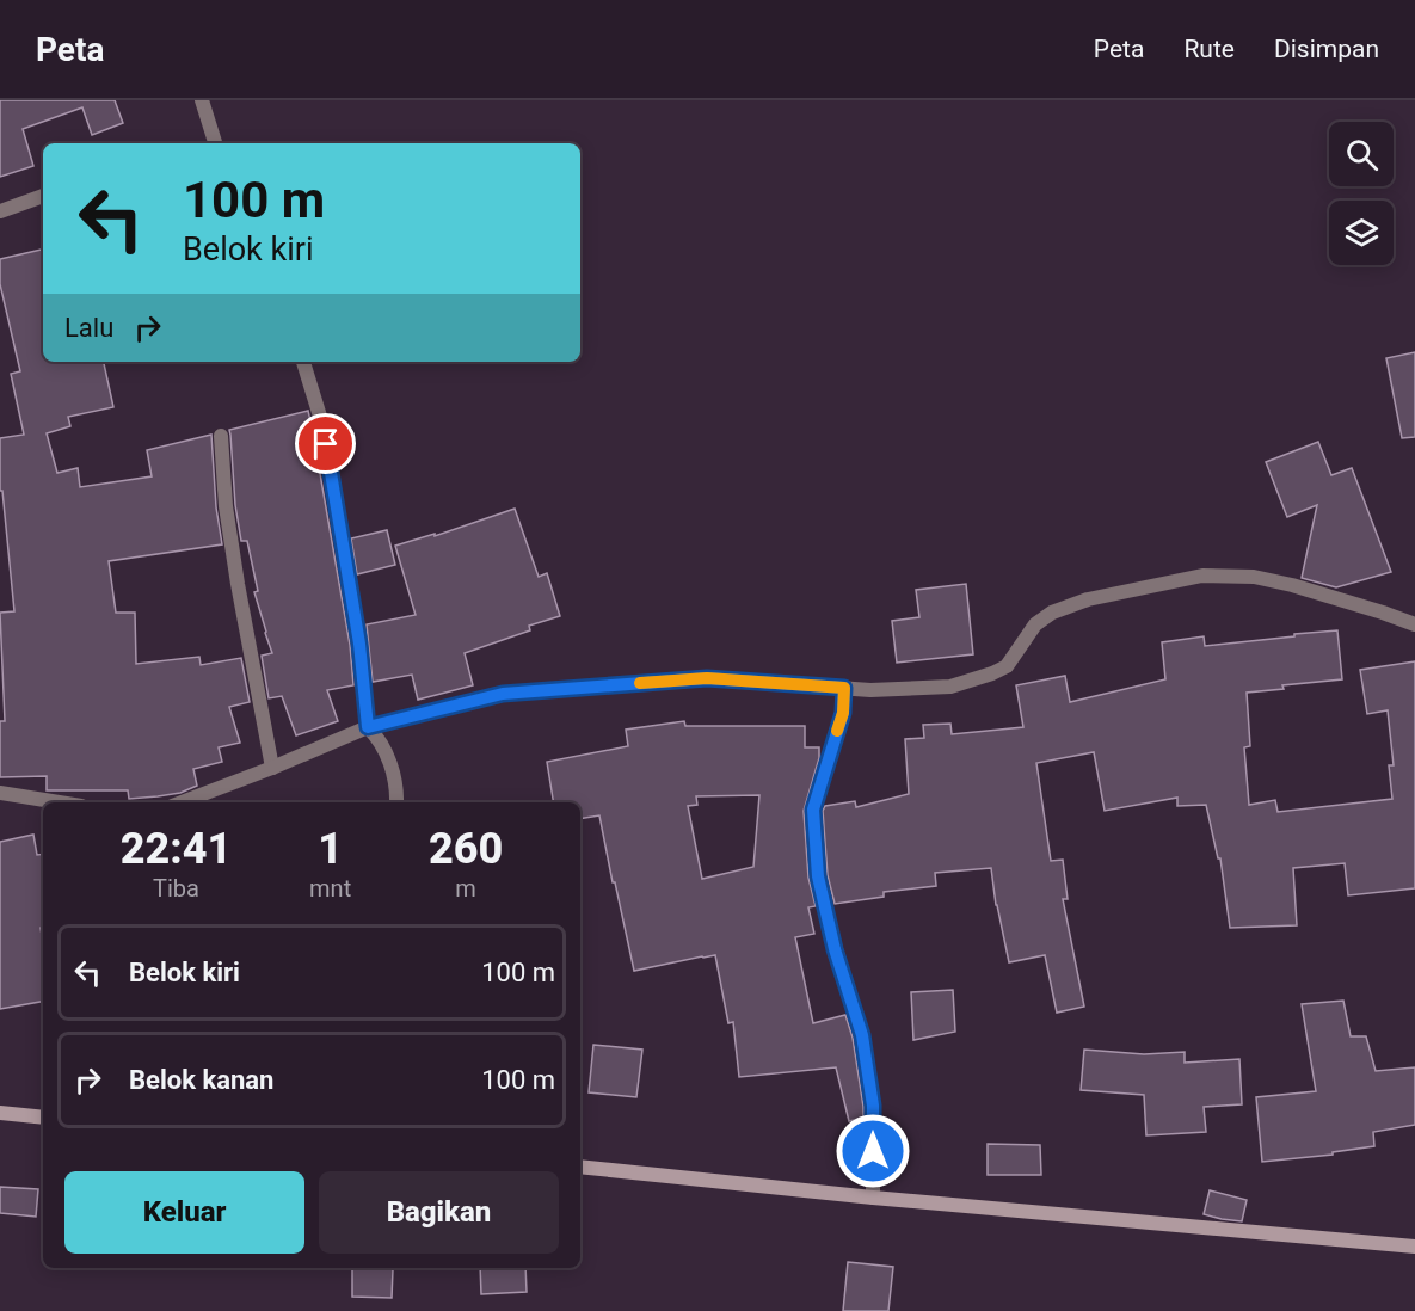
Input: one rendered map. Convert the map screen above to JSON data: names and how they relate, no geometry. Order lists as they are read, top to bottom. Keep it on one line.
{"page":{"header":"Peta","nav":["Peta","Rute","Disimpan"],"turn":["100 m","Belok kiri"],"then":"Lalu","eta":["22:41","Tiba","1","mnt","260","m"],"list":[{"name":"Belok kiri","value":"100 m"},{"name":"Belok kanan","value":"100 m"}],"buttons":["Keluar","Bagikan"]}}
